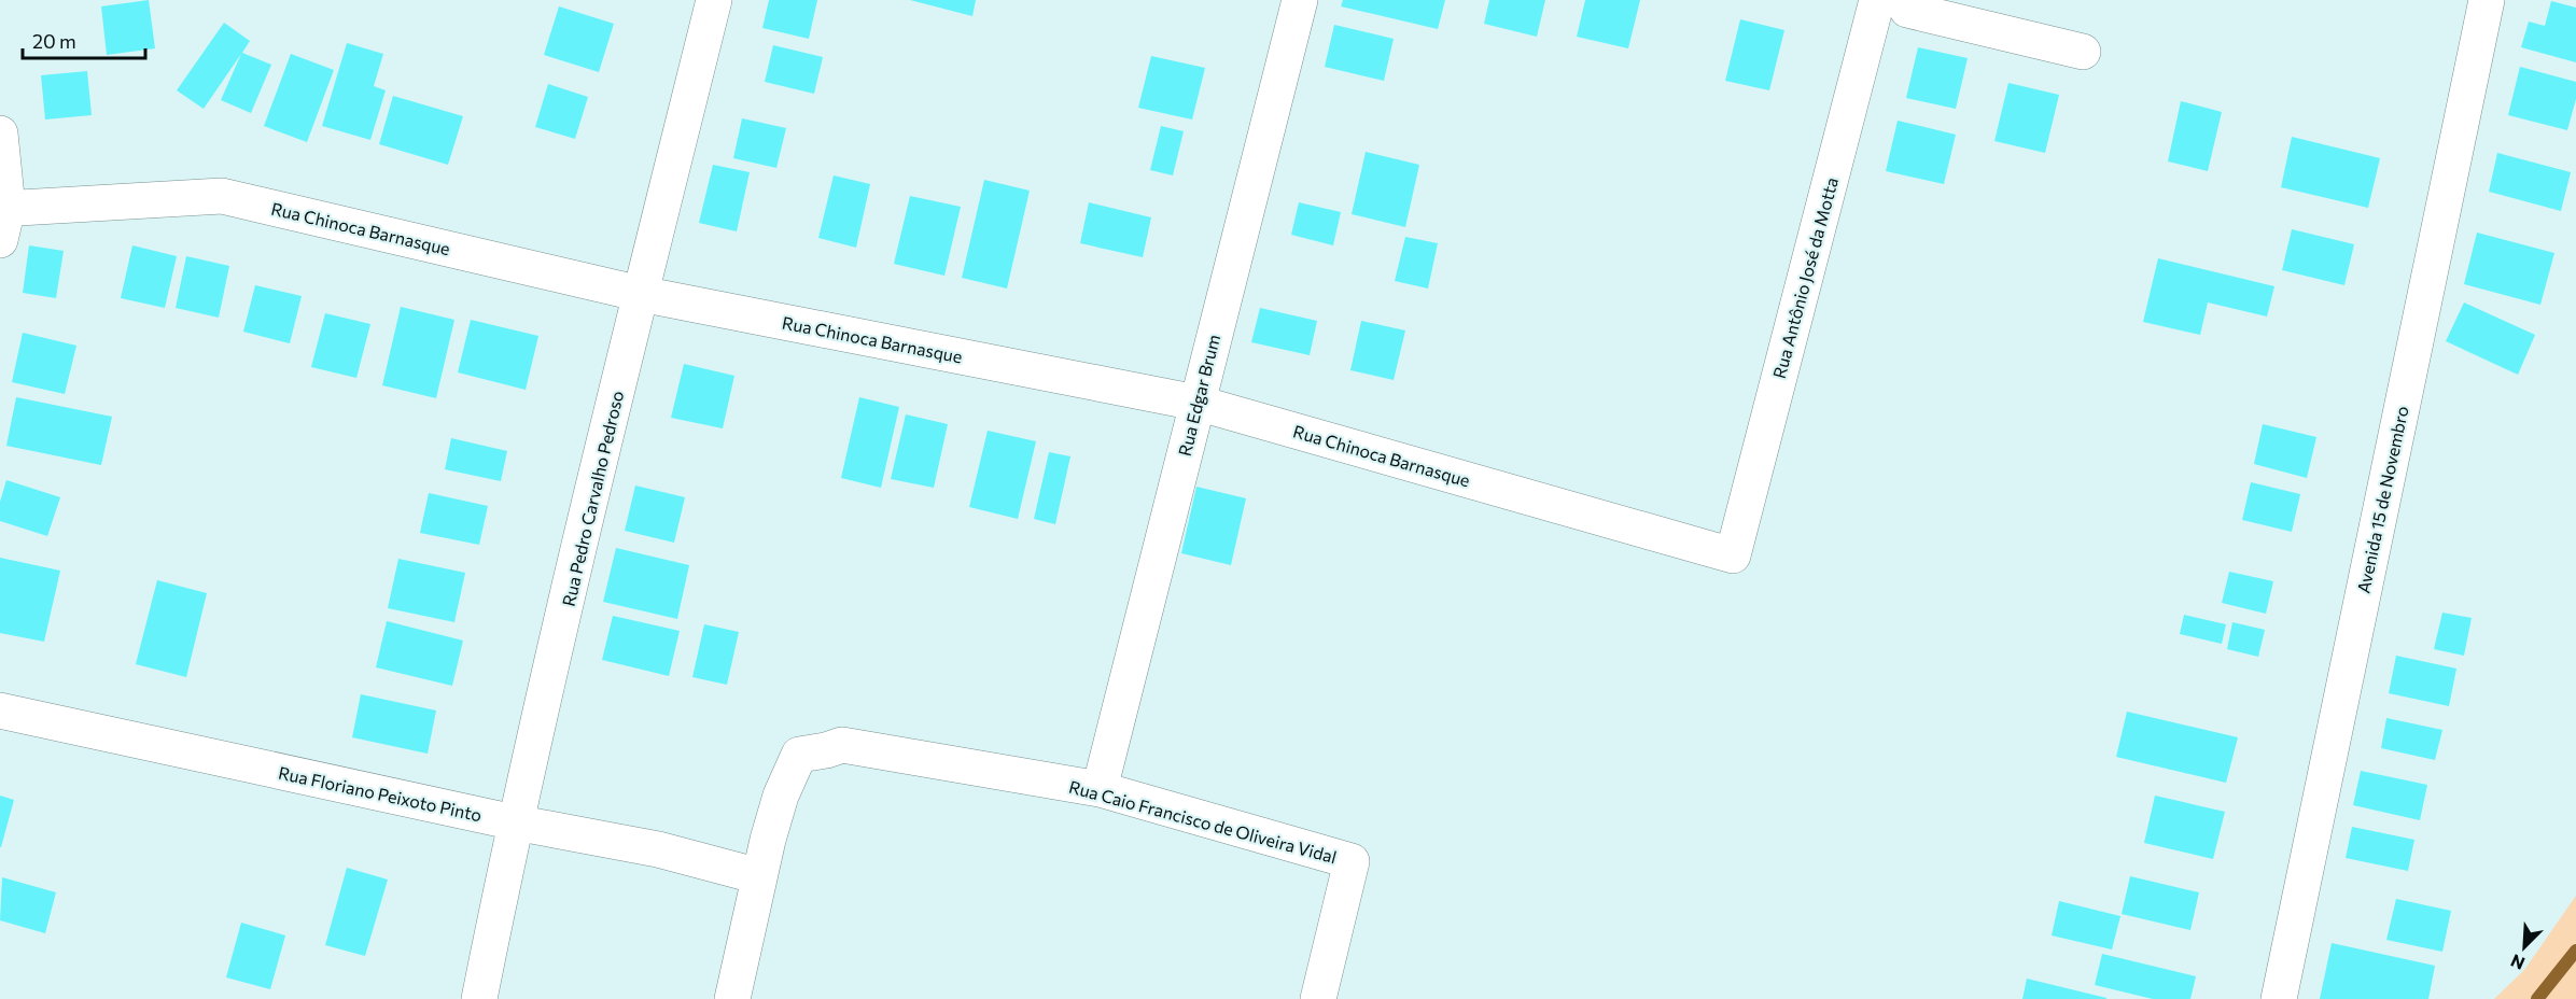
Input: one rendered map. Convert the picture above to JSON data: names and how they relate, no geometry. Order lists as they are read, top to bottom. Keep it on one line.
{"streets":{"street":["Rua Chinoca Barnasque","Rua Antônio José da Motta","Rua Edgar Brum","Rua Pedro Carvalho Pedroso","Avenida 15 de Novembro","Rua Floriano Peixoto Pinto","Rua Caio Francisco de Oliveira Vidal"]},"crossings":[["Rua Chinoca Barnasque","Rua Antônio José da Motta"],["Rua Chinoca Barnasque","Rua Edgar Brum"],["Rua Chinoca Barnasque","Rua Pedro Carvalho Pedroso"],["Rua Edgar Brum","Rua Caio Francisco de Oliveira Vidal"],["Rua Pedro Carvalho Pedroso","Rua Floriano Peixoto Pinto"],["Rua Floriano Peixoto Pinto","Rua Caio Francisco de Oliveira Vidal"]],"scale_bar":"20 m","north":"bottom left"}
